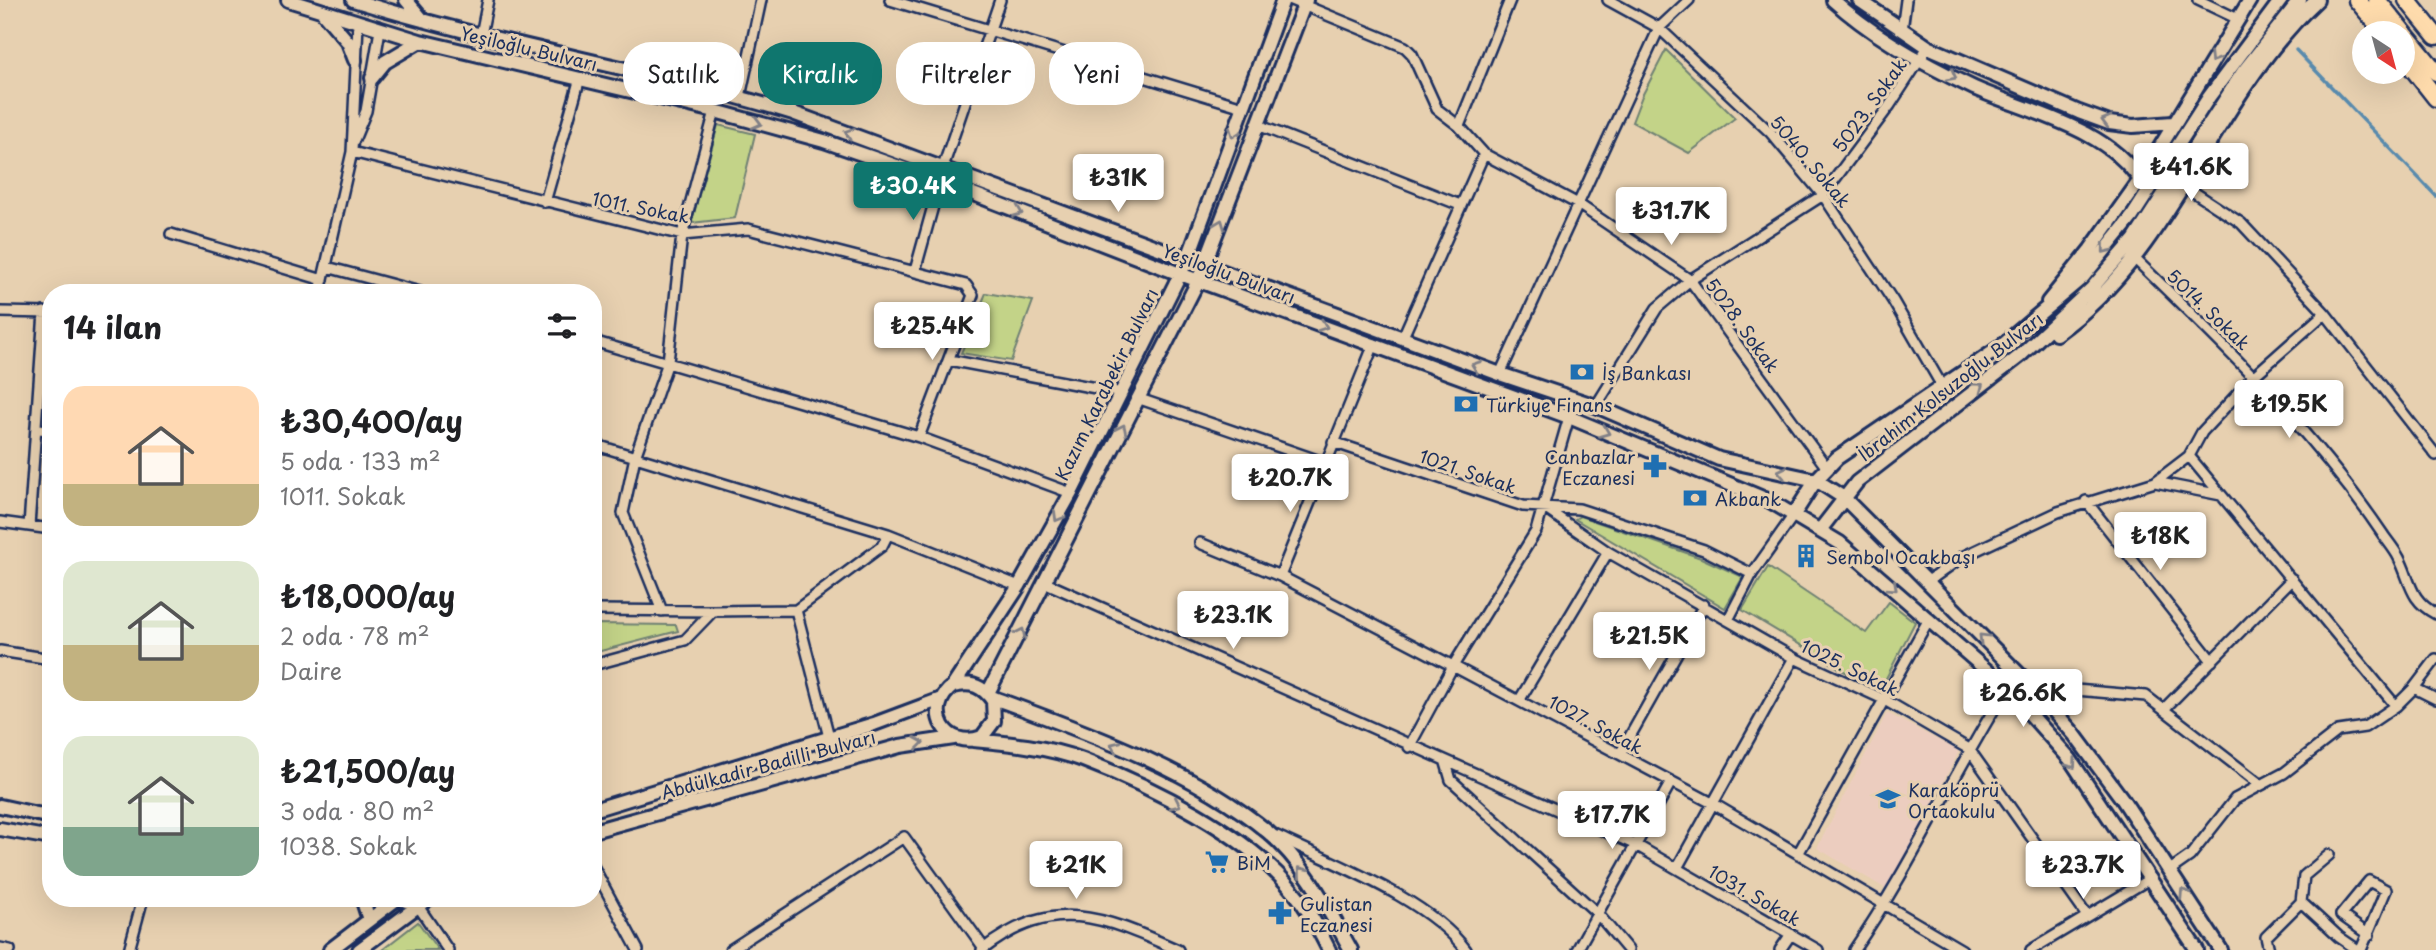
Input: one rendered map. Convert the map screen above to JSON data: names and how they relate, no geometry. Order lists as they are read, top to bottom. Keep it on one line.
{"streets":{"main road":["Yeşiloğlu Bulvarı","Kazım Karabekir Bulvarı","İbrahim Kolsuzoğlu Bulvarı","Abdülkadir Badilli Bulvarı"],"street":["5023. Sokak","5040. Sokak","1011. Sokak","5014. Sokak","5028. Sokak","1021. Sokak","1025. Sokak","1027. Sokak","1031. Sokak"]},"crossings":[["Yeşiloğlu Bulvarı","5023. Sokak"],["Yeşiloğlu Bulvarı","Kazım Karabekir Bulvarı"],["Yeşiloğlu Bulvarı","İbrahim Kolsuzoğlu Bulvarı"],["5023. Sokak","5040. Sokak"],["5023. Sokak","5028. Sokak"],["5040. Sokak","İbrahim Kolsuzoğlu Bulvarı"],["5028. Sokak","Kazım Karabekir Bulvarı"],["5028. Sokak","İbrahim Kolsuzoğlu Bulvarı"],["Kazım Karabekir Bulvarı","Abdülkadir Badilli Bulvarı"],["Kazım Karabekir Bulvarı","1031. Sokak"],["1021. Sokak","1025. Sokak"]],"places":{"bank":["İş Bankası","Türkiye Finans","Akbank"],"pharmacy":["Canbazlar Eczanesi","Gulistan Eczanesi"],"building":["Sembol Ocakbaşı"],"school or university":["Karaköprü Ortaokulu"],"supermarket":["BiM"]},"north":"bottom right","page":{"chip":["Satılık","Kiralık","Filtreler","Yeni"],"price":["₺41.6K","₺31K","₺30.4K","₺31.7K","₺25.4K","₺19.5K","₺20.7K","₺18K","₺23.1K","₺21.5K","₺26.6K","₺17.7K","₺21K","₺23.7K"],"heading":"14 ilan","list":[{"name":"₺30,400/ay","note":"5 oda · 133 m² · 1011. Sokak"},{"name":"₺18,000/ay","note":"2 oda · 78 m² · Daire"},{"name":"₺21,500/ay","note":"3 oda · 80 m² · 1038. Sokak"}]}}
